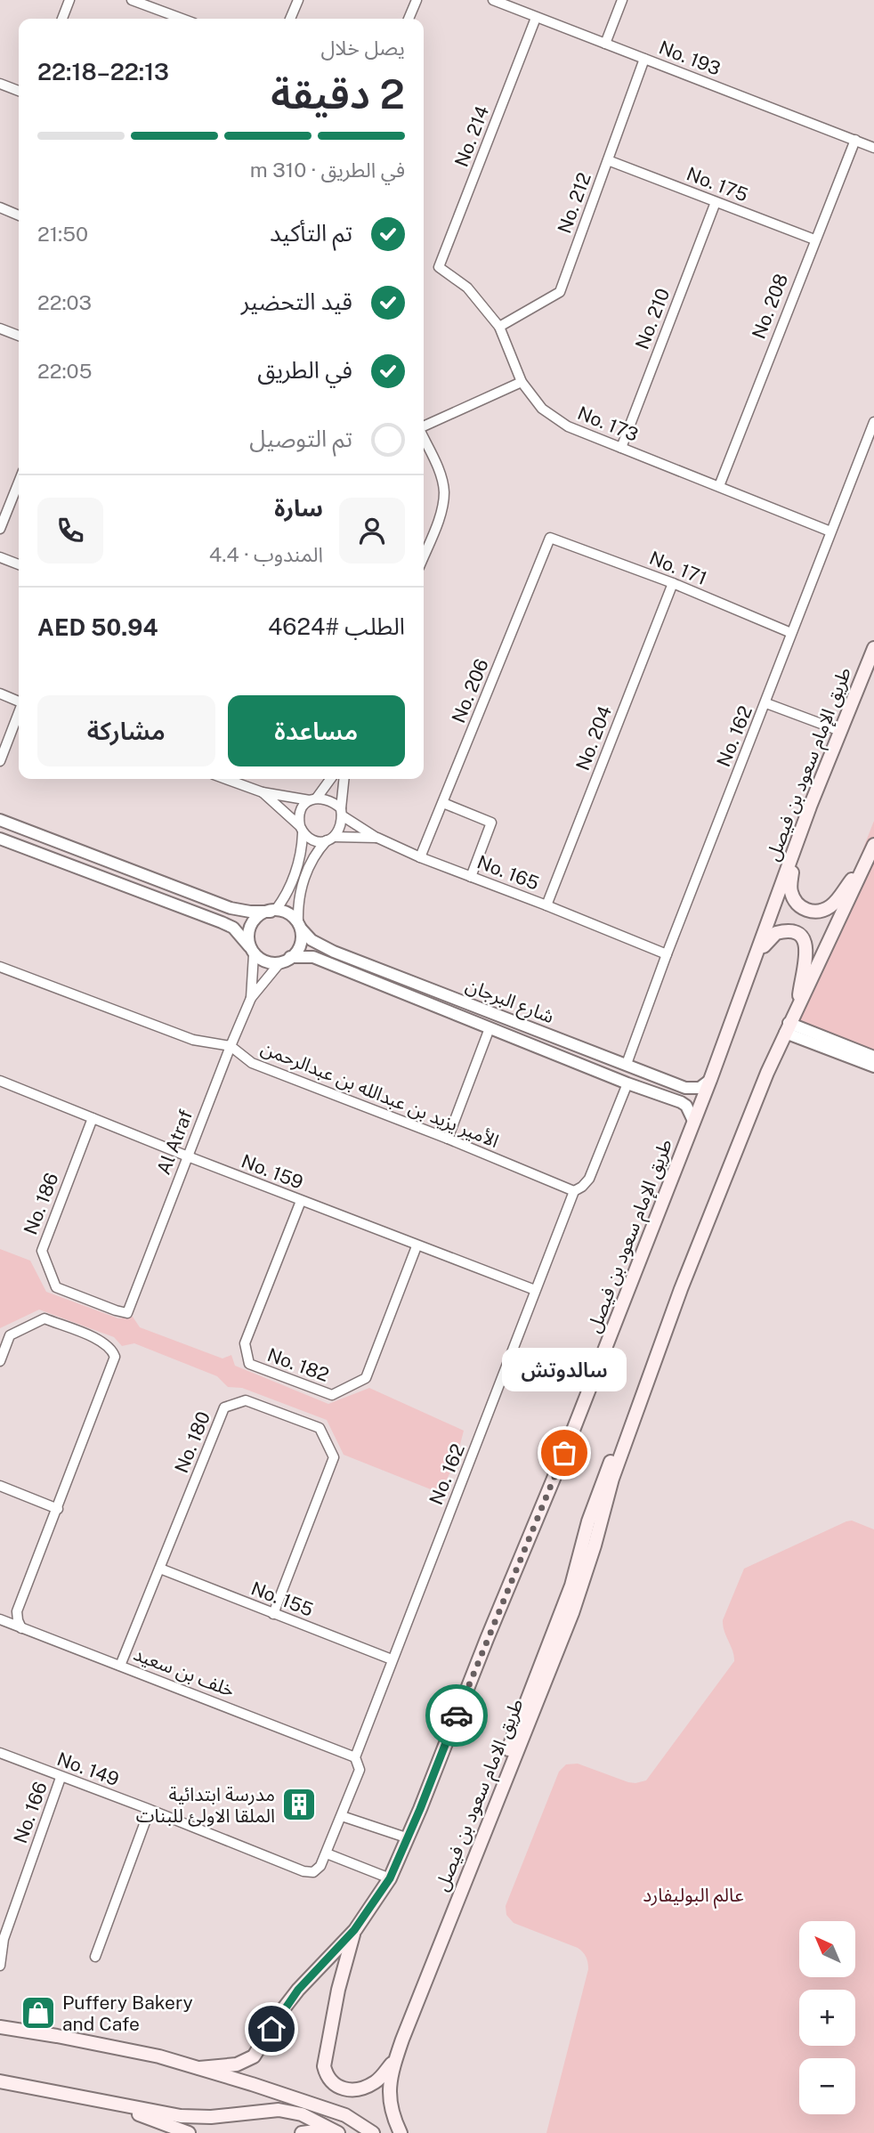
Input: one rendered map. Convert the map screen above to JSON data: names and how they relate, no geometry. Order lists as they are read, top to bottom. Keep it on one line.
{"streets":{"main road":["طريق الإمام سعود بن فيصل","طريق الامام سعود بن فيصل"],"street":["No. 193","No. 214","No. 175","No. 212","No. 208","No. 210","No. 173","No. 171","No. 206","No. 162","No. 204","No. 165","شارع البرجان","الأمير يزيد بن عبدالله بن عبدالرحمن","Al Atraf","No. 159","No. 186","No. 182","No. 180","No. 155","خلف بن سعيد","No. 149","No. 166"]},"crossings":[["No. 193","No. 214"],["No. 193","No. 212"],["No. 193","No. 208"],["No. 214","No. 173"],["No. 175","No. 212"],["No. 175","No. 208"],["No. 175","No. 210"],["No. 212","No. 173"],["No. 208","No. 173"],["No. 210","No. 173"],["No. 173","No. 162"],["No. 171","No. 206"],["No. 171","No. 162"],["No. 171","No. 204"],["No. 206","No. 165"],["No. 162","No. 165"],["No. 162","شارع البرجان"],["No. 162","الأمير يزيد بن عبدالله بن عبدالرحمن"],["No. 162","No. 159"],["No. 162","No. 155"],["No. 162","خلف بن سعيد"],["No. 162","No. 149"],["No. 204","No. 165"],["طريق الإمام سعود بن فيصل","شارع البرجان"],["الأمير يزيد بن عبدالله بن عبدالرحمن","Al Atraf"],["Al Atraf","No. 159"],["Al Atraf","No. 186"],["No. 159","No. 186"],["No. 159","No. 182"],["No. 180","No. 155"],["No. 180","خلف بن سعيد"],["No. 149","No. 166"]],"parks":["عالم البوليفارد"],"places":{"other":["سالدوتش"],"building":["مدرسة ابتدائية الملقا الاولئ للبنات"],"shop":["Puffery Bakery and Cafe"]},"north":"top left","page":{"heading":["2 دقيقة","يصل خلال","22:13–22:18"],"panel":["سارة","المندوب · 4.4","الطلب #4624","AED 50.94"],"bar":"في الطريق · 310 m","list":[["تم التأكيد","21:50"],["قيد التحضير","22:03"],["في الطريق","22:05"],"تم التوصيل"],"buttons":["مساعدة","مشاركة"],"bubble":"سالدوتش","map_buttons":["+","−"]}}
